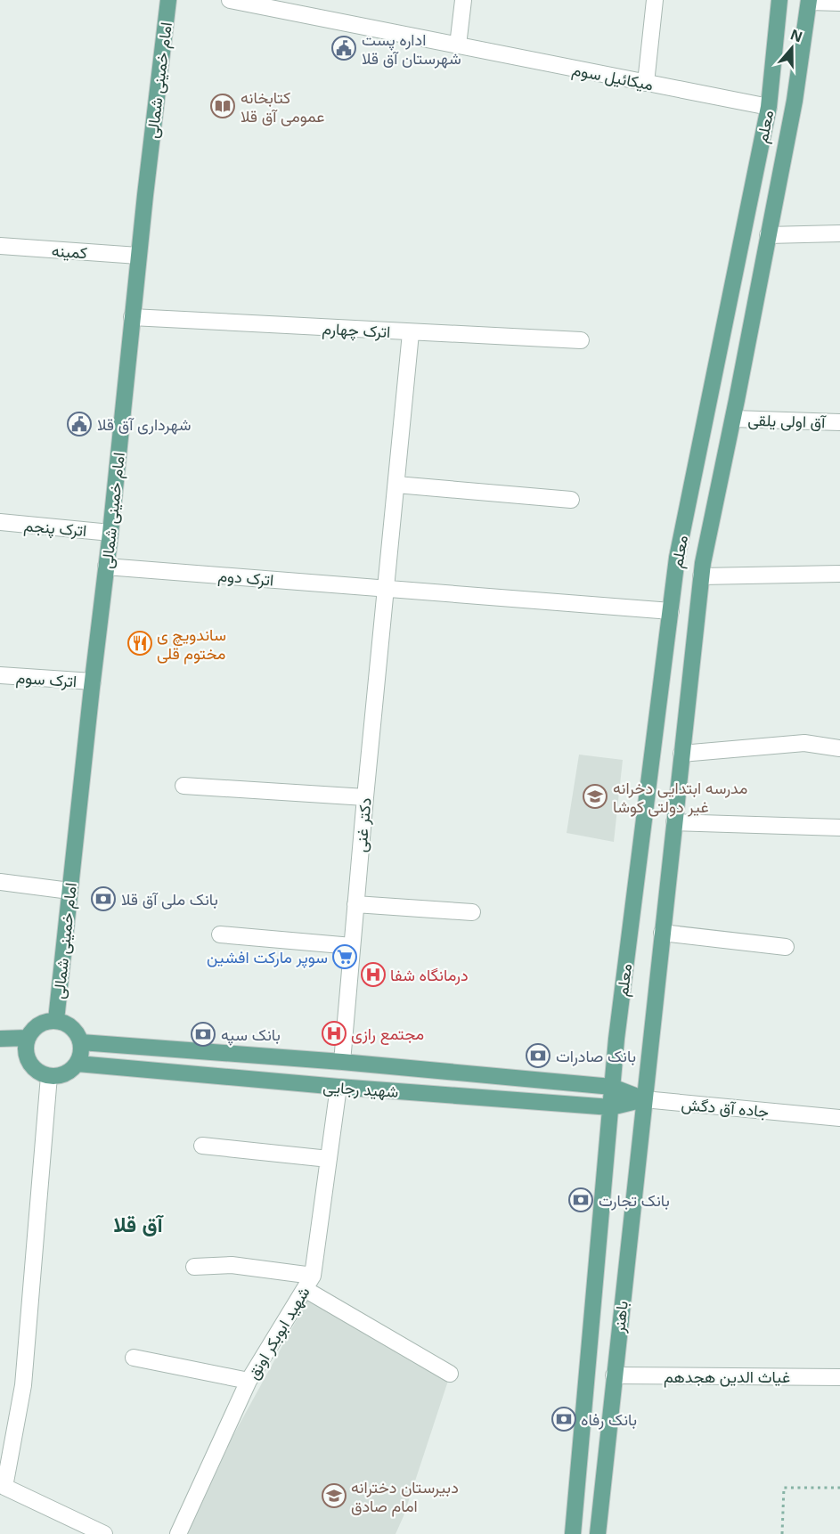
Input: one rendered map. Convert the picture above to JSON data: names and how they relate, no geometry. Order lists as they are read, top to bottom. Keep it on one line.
{"streets":{"main road":["امام خمینی شمالی","معلم","شهید رجایی","جاده آق دگش","باهنر"],"street":["میکائیل سوم","کمینه","اترک چهارم","آق اولی یلقی","اترک پنجم","اترک دوم","اترک سوم","دکتر غنی","شهید ابوبکر اونق","غیاث الدین هجدهم"]},"crossings":[["میکائیل سوم","معلم"],["امام خمینی شمالی","کمینه"],["امام خمینی شمالی","اترک چهارم"],["امام خمینی شمالی","اترک پنجم"],["امام خمینی شمالی","اترک دوم"],["امام خمینی شمالی","اترک سوم"],["امام خمینی شمالی","شهید رجایی"],["معلم","آق اولی یلقی"],["معلم","اترک دوم"],["معلم","شهید رجایی"],["معلم","جاده آق دگش"],["معلم","باهنر"],["اترک چهارم","دکتر غنی"],["اترک دوم","دکتر غنی"],["دکتر غنی","شهید رجایی"],["شهید رجایی","جاده آق دگش"],["شهید رجایی","باهنر"],["شهید رجایی","شهید ابوبکر اونق"],["جاده آق دگش","باهنر"],["باهنر","غیاث الدین هجدهم"]],"districts":["آق قلا"],"places":{"public building":["اداره پست شهرستان آق قلا","شهرداری آق قلا"],"library":["کتابخانه عمومی آق قلا"],"restaurant":["ساندویچ ی مختوم قلی"],"school or university":["مدرسه ابتدایی دخرانه غیر دولتی کوشا","دبیرستان دخترانه امام صادق"],"bank":["بانک ملی آق قلا","بانک سپه","بانک صادرات","بانک تجارت","بانک رفاه"],"supermarket":["سوپر مارکت افشین"],"hospital":["درمانگاه شفا","مجتمع رازی"]},"north":"top"}
